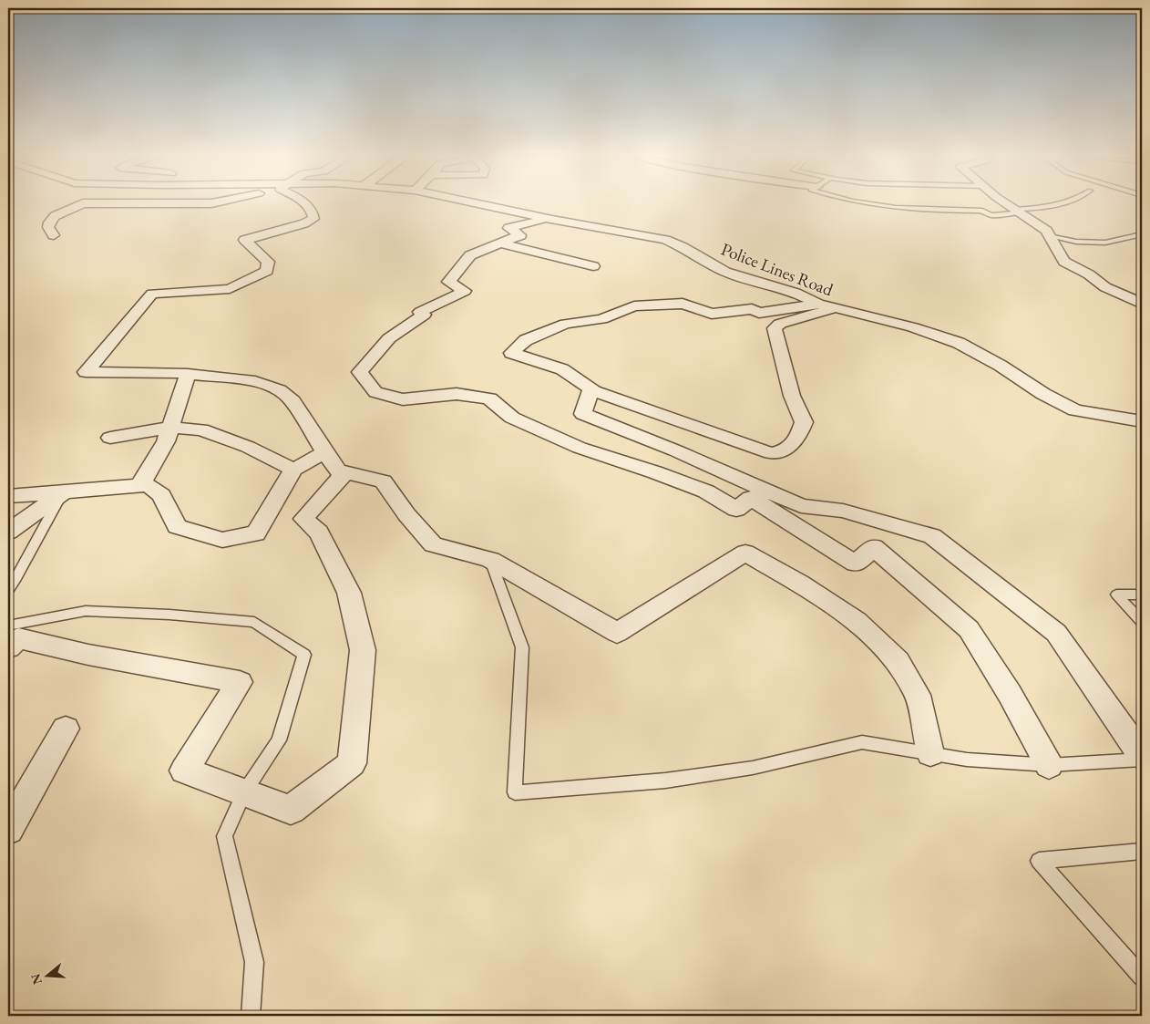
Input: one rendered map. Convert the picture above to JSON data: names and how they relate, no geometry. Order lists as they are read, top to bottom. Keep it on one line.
{"streets":{"street":["Police Lines Road"]},"north":"left"}
